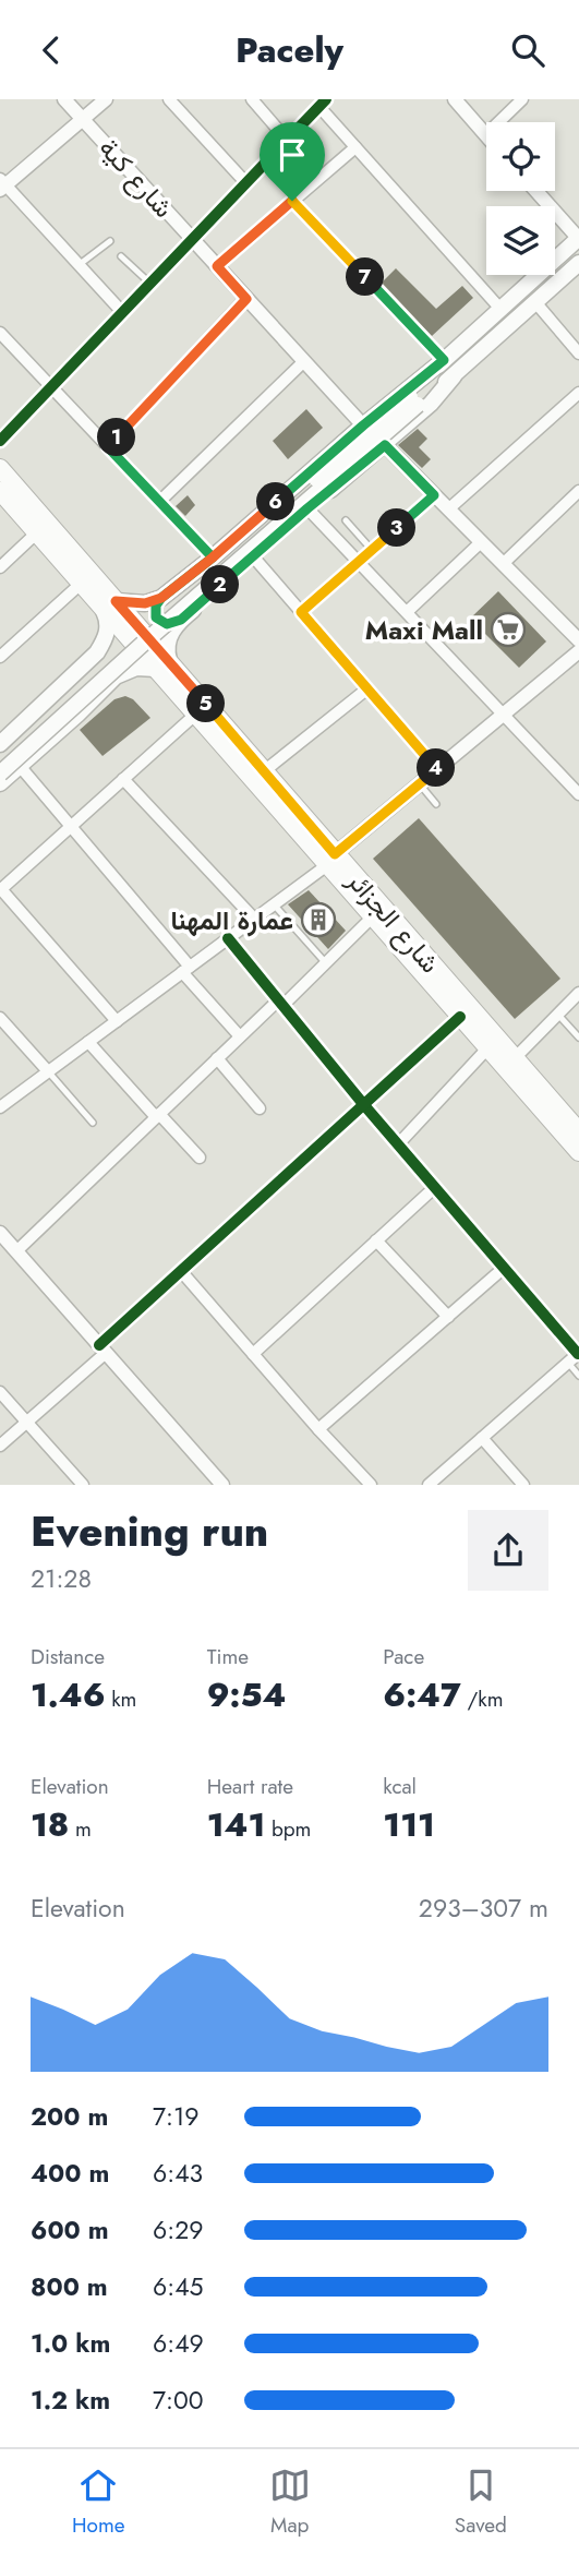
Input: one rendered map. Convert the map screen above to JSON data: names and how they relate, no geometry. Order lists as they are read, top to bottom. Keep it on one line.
{"streets":{"main road":["شارع الجزائر"],"street":["شارع كية"]},"places":{"supermarket":["Maxi Mall"],"building":["عمارة المهنا"]},"page":{"header":"Pacely","pins":["7","1","6","3","2","5","4"],"heading":["Evening run","21:28"],"stats":[["Distance","1.46 km"],["Time","9:54"],["Pace","6:47 /km"],["Elevation","18 m"],["Heart rate","141 bpm"],["kcal","111"]],"chart":["Elevation","293–307 m"],"list":[{"name":"200 m","note":"7:19"},{"name":"400 m","note":"6:43"},{"name":"600 m","note":"6:29"},{"name":"800 m","note":"6:45"},{"name":"1.0 km","note":"6:49"},{"name":"1.2 km","note":"7:00"}],"tabs":["Home","Map","Saved"]}}
